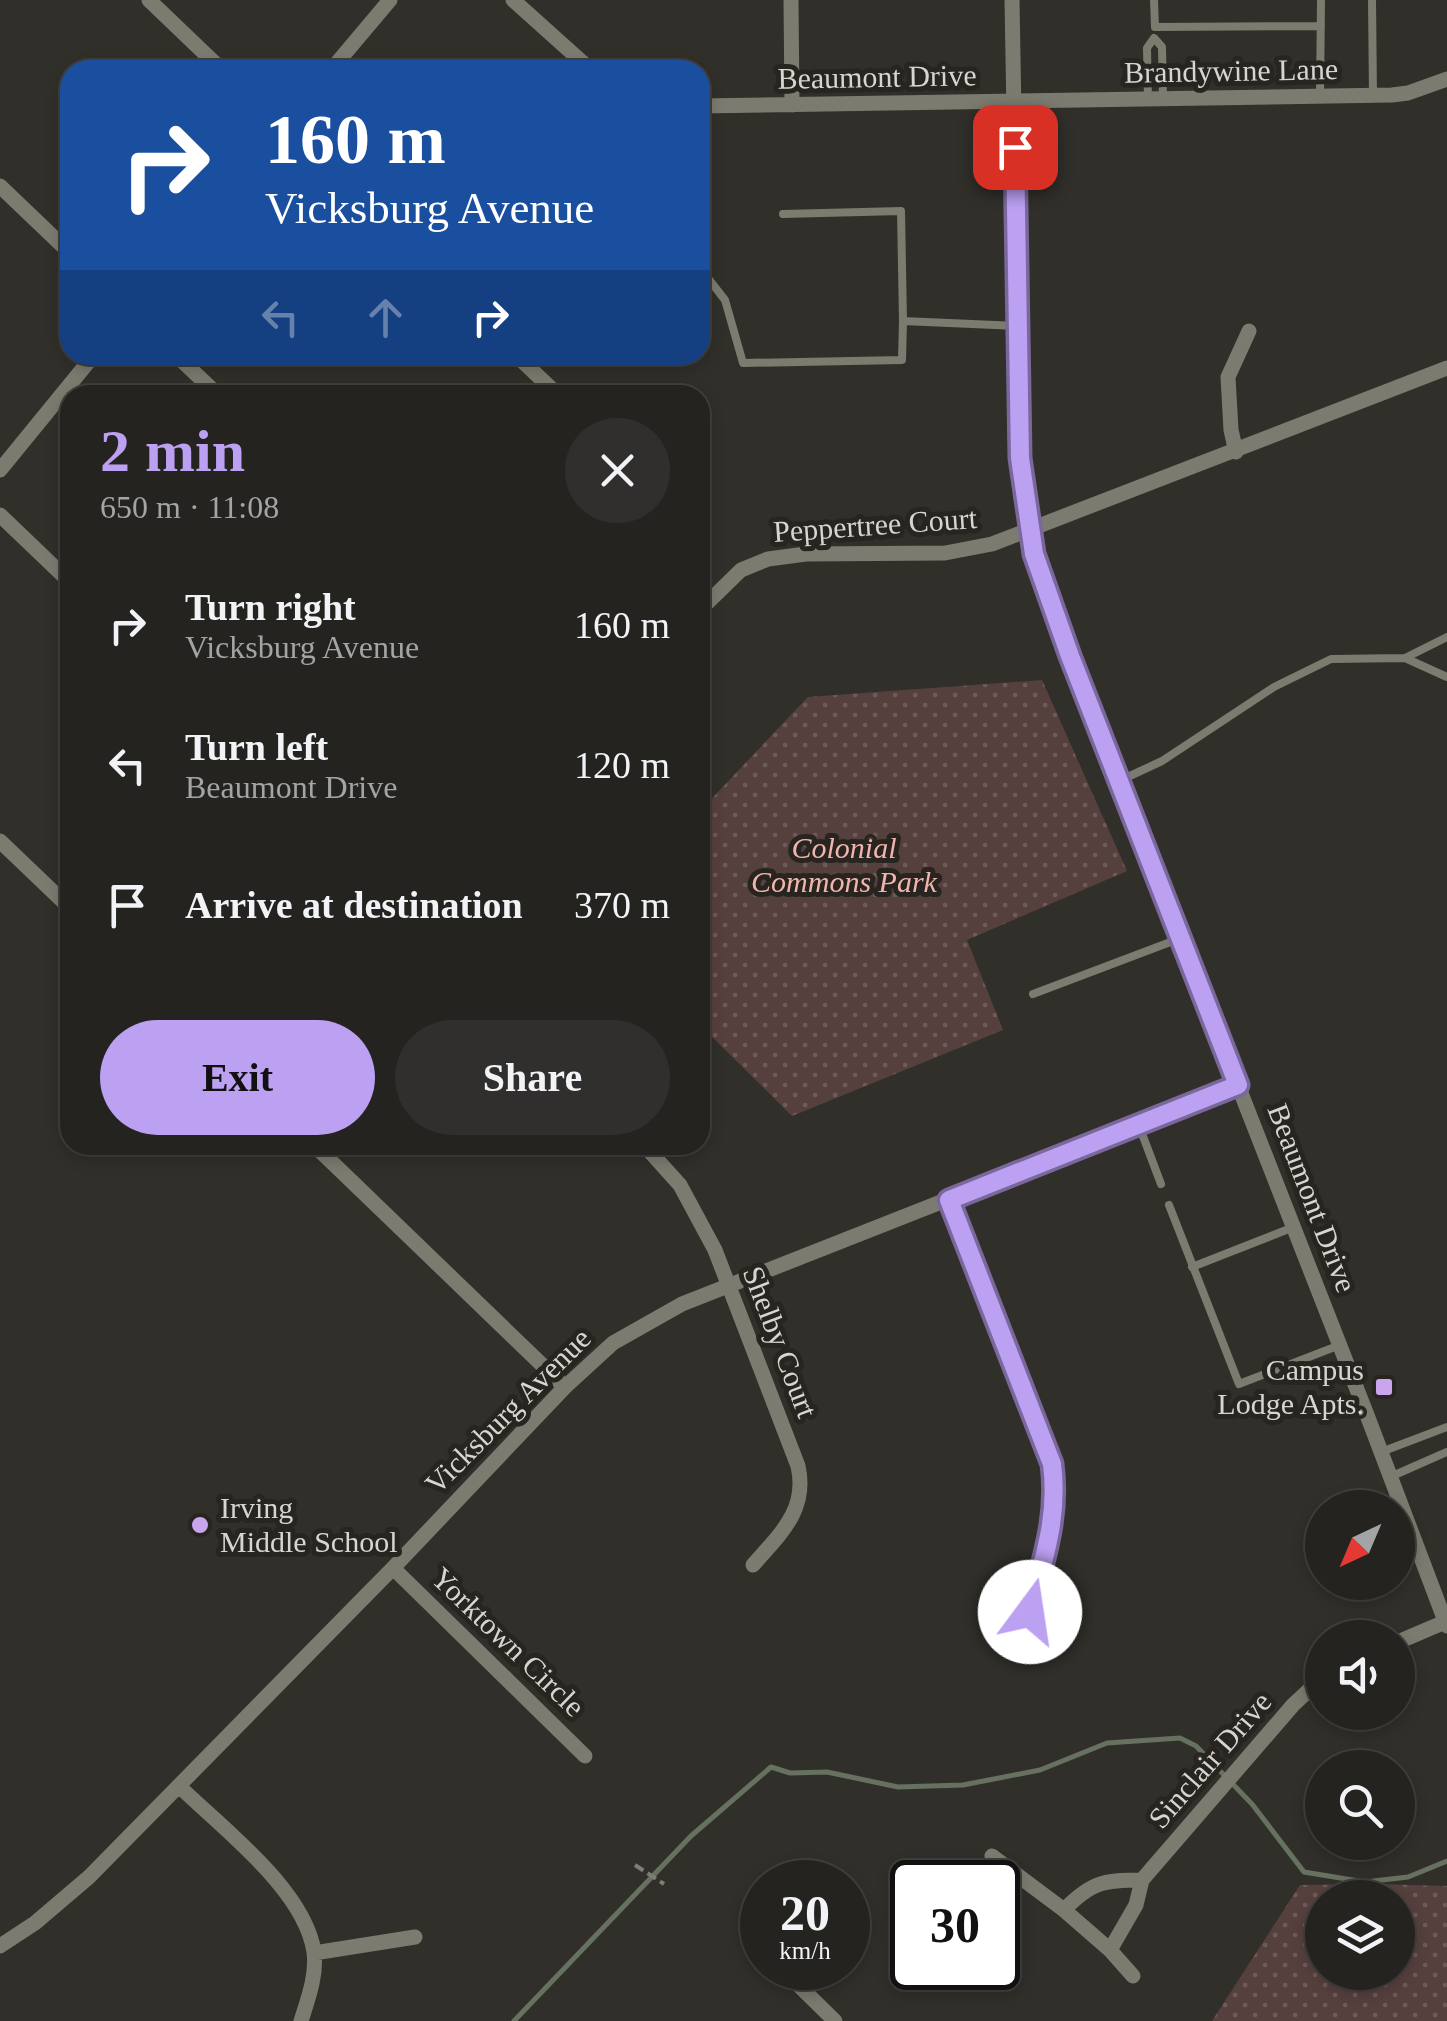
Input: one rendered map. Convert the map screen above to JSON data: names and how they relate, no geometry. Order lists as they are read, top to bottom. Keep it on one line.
{"streets":{"street":["Brandywine Lane","Beaumont Drive","Peppertree Court","Shelby Court","Vicksburg Avenue","Yorktown Circle","Sinclair Drive"]},"crossings":[["Brandywine Lane","Beaumont Drive"],["Beaumont Drive","Peppertree Court"],["Beaumont Drive","Vicksburg Avenue"],["Shelby Court","Vicksburg Avenue"],["Vicksburg Avenue","Yorktown Circle"]],"parks":["Colonial Commons Park"],"places":{"transit":["Campus Lodge Apts."],"other":["Irving Middle School"]},"north":"bottom left","page":{"turn":["160 m","Vicksburg Avenue"],"heading":["2 min","650 m · 11:08"],"list":[{"name":"Turn right","note":"Vicksburg Avenue","value":"160 m"},{"name":"Turn left","note":"Beaumont Drive","value":"120 m"},{"name":"Arrive at destination","value":"370 m"}],"buttons":["Exit","Share"],"speed":"20 km/h","limit":"30"}}
